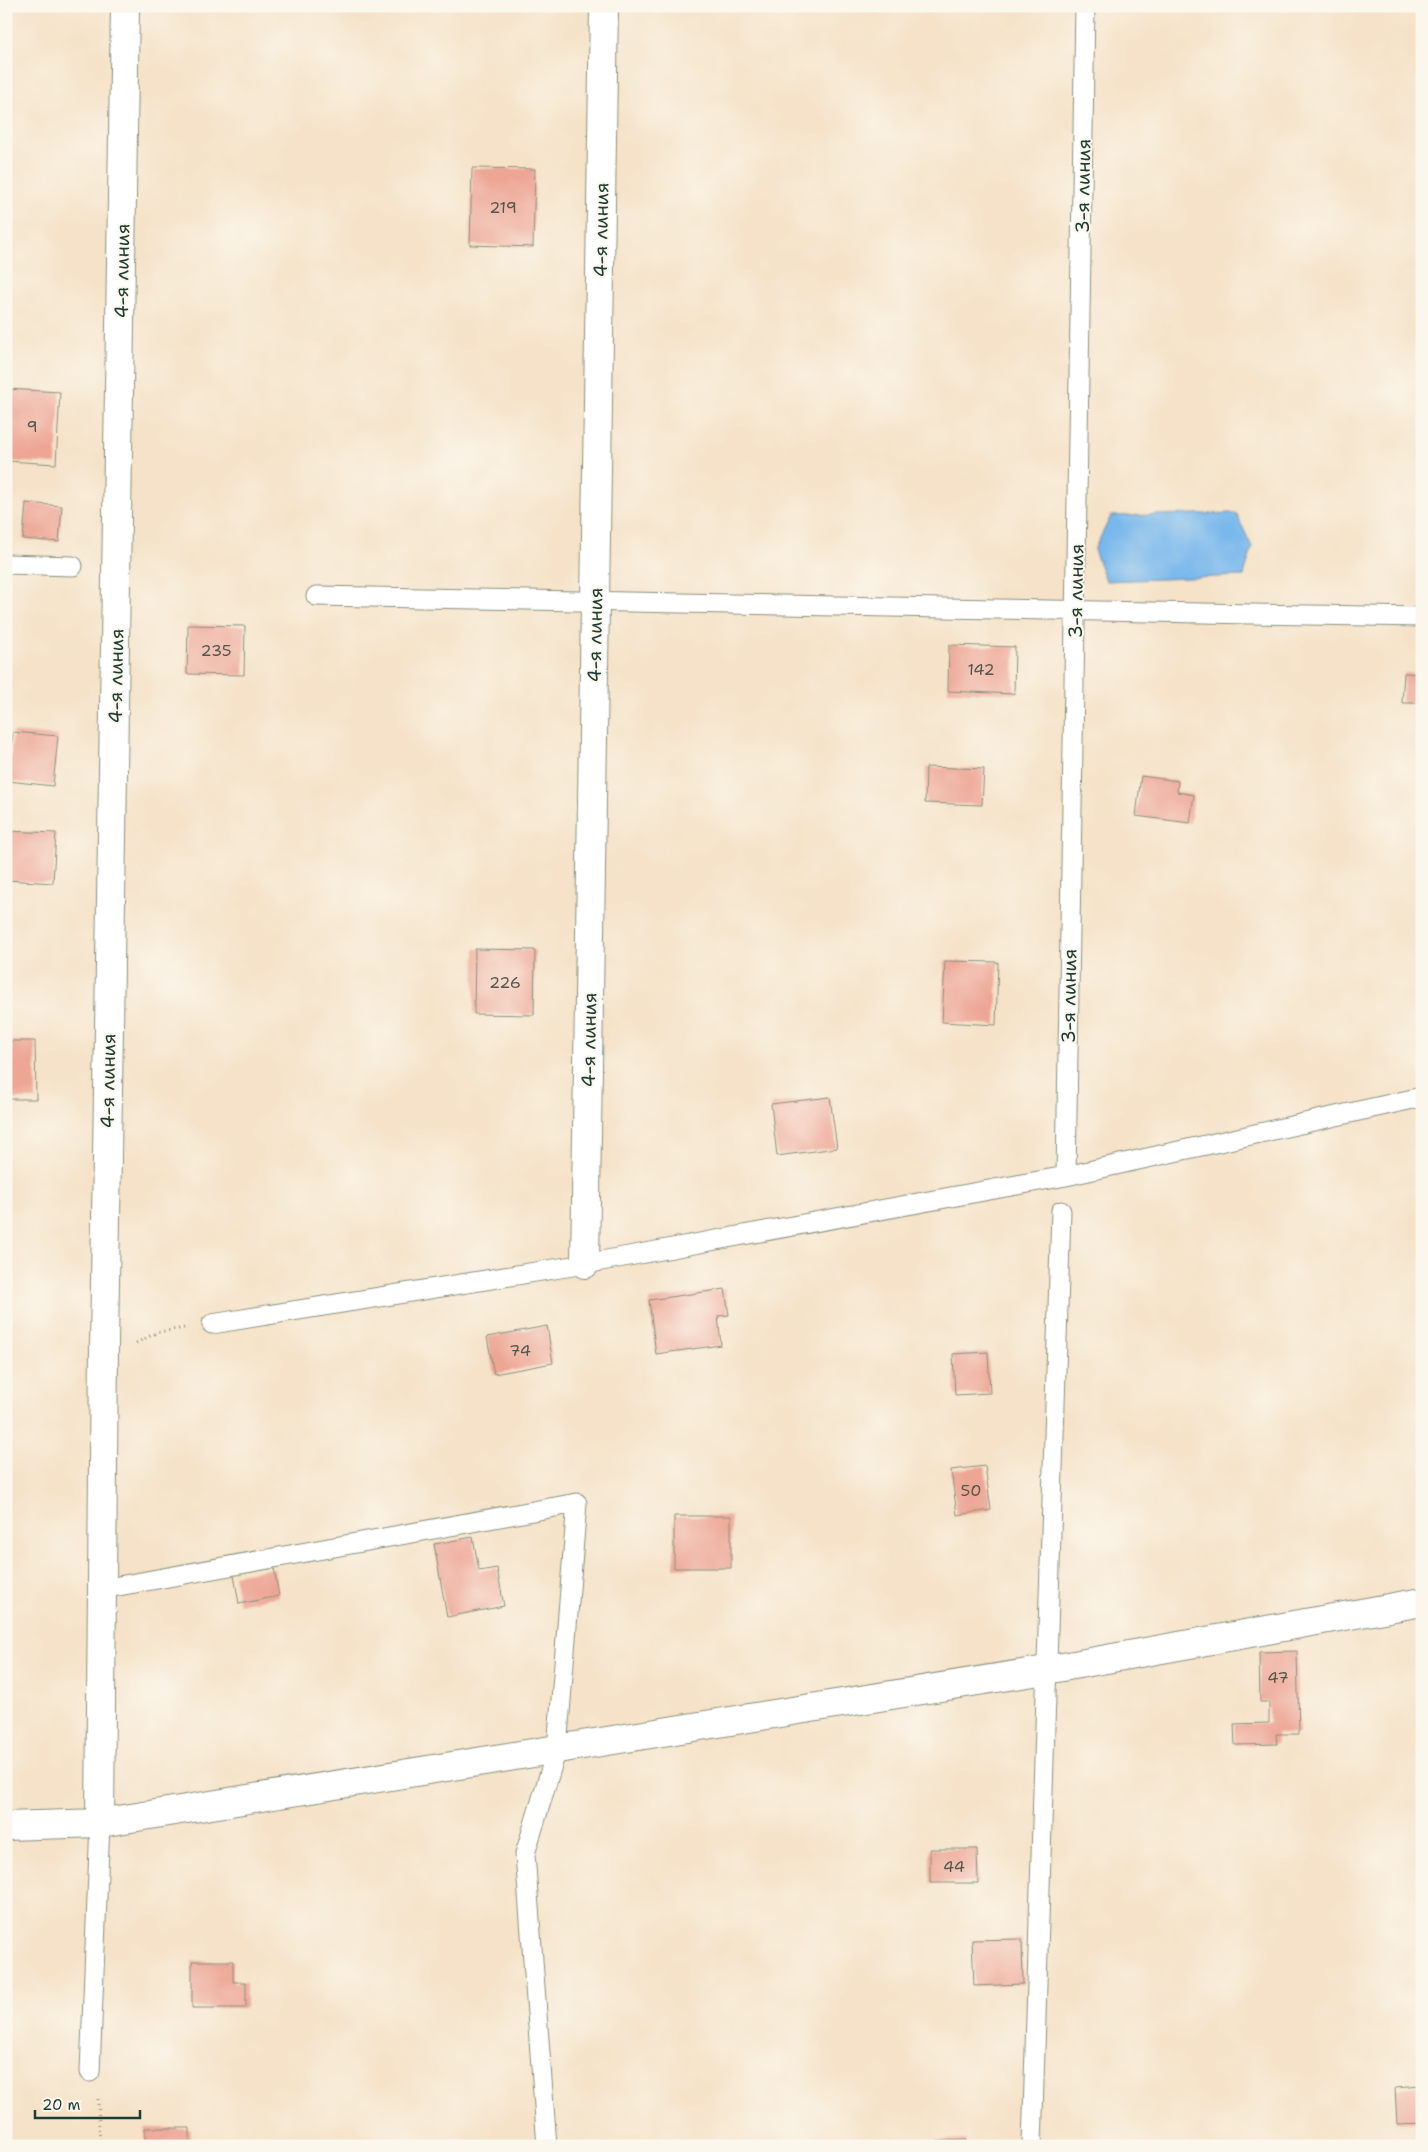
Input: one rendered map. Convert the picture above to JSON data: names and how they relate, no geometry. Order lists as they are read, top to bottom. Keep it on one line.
{"streets":{"street":["4-я линия"],"lane":["3-я линия"]},"house_numbers":["219","9","235","142","226","74","50","47","44"],"scale_bar":"20 m"}
